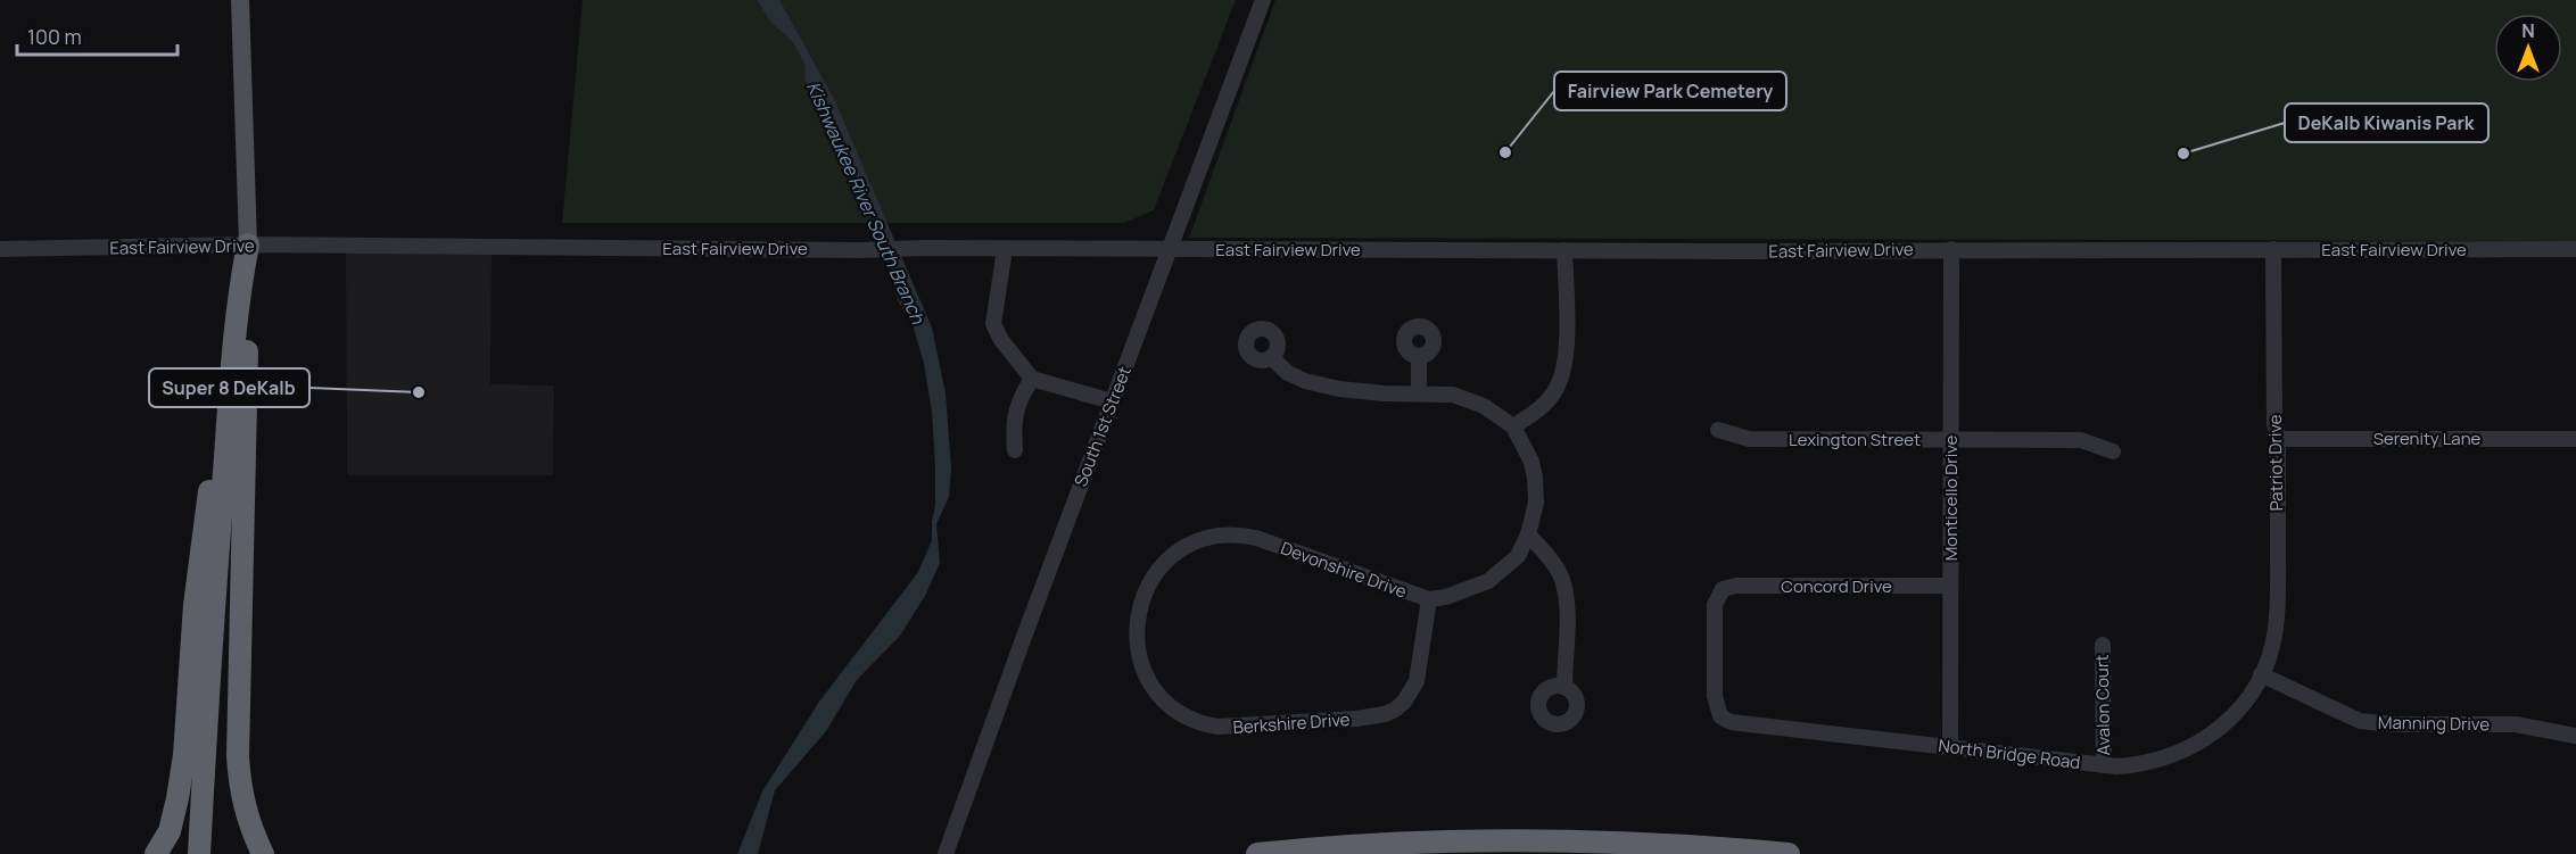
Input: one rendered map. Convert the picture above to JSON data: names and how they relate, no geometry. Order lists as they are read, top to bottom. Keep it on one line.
{"streets":{"street":["East Fairview Drive","South 1st Street","Serenity Lane","Lexington Street","Patriot Drive","Monticello Drive","Devonshire Drive","Concord Drive","Avalon Court","Berkshire Drive","Manning Drive","North Bridge Road"]},"crossings":[["East Fairview Drive","South 1st Street"],["East Fairview Drive","Patriot Drive"],["East Fairview Drive","Monticello Drive"],["Serenity Lane","Patriot Drive"],["Lexington Street","Monticello Drive"],["Patriot Drive","Manning Drive"],["Patriot Drive","North Bridge Road"],["Monticello Drive","Concord Drive"],["Monticello Drive","North Bridge Road"],["Devonshire Drive","Berkshire Drive"],["Concord Drive","North Bridge Road"],["Avalon Court","North Bridge Road"],["Manning Drive","North Bridge Road"]],"water":["Kishwaukee River South Branch"],"places":["Fairview Park Cemetery","DeKalb Kiwanis Park","Super 8 DeKalb"],"scale_bar":"100 m","north":"top"}
